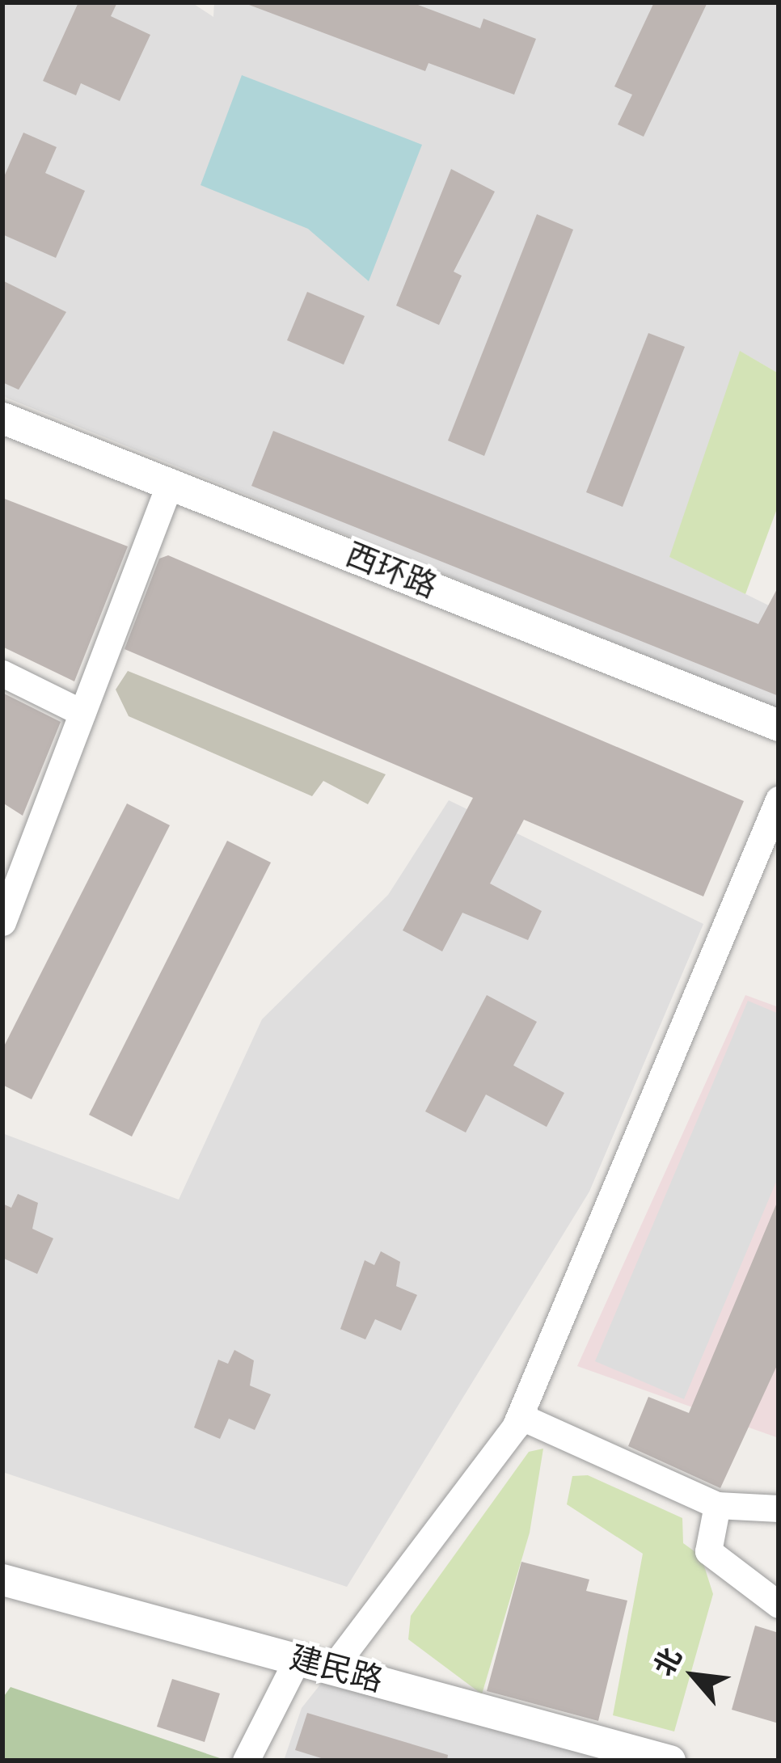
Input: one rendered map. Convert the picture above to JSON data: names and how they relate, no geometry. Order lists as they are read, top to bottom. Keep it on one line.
{"streets":{"street":["西环路","建民路"]},"north":"top left"}
